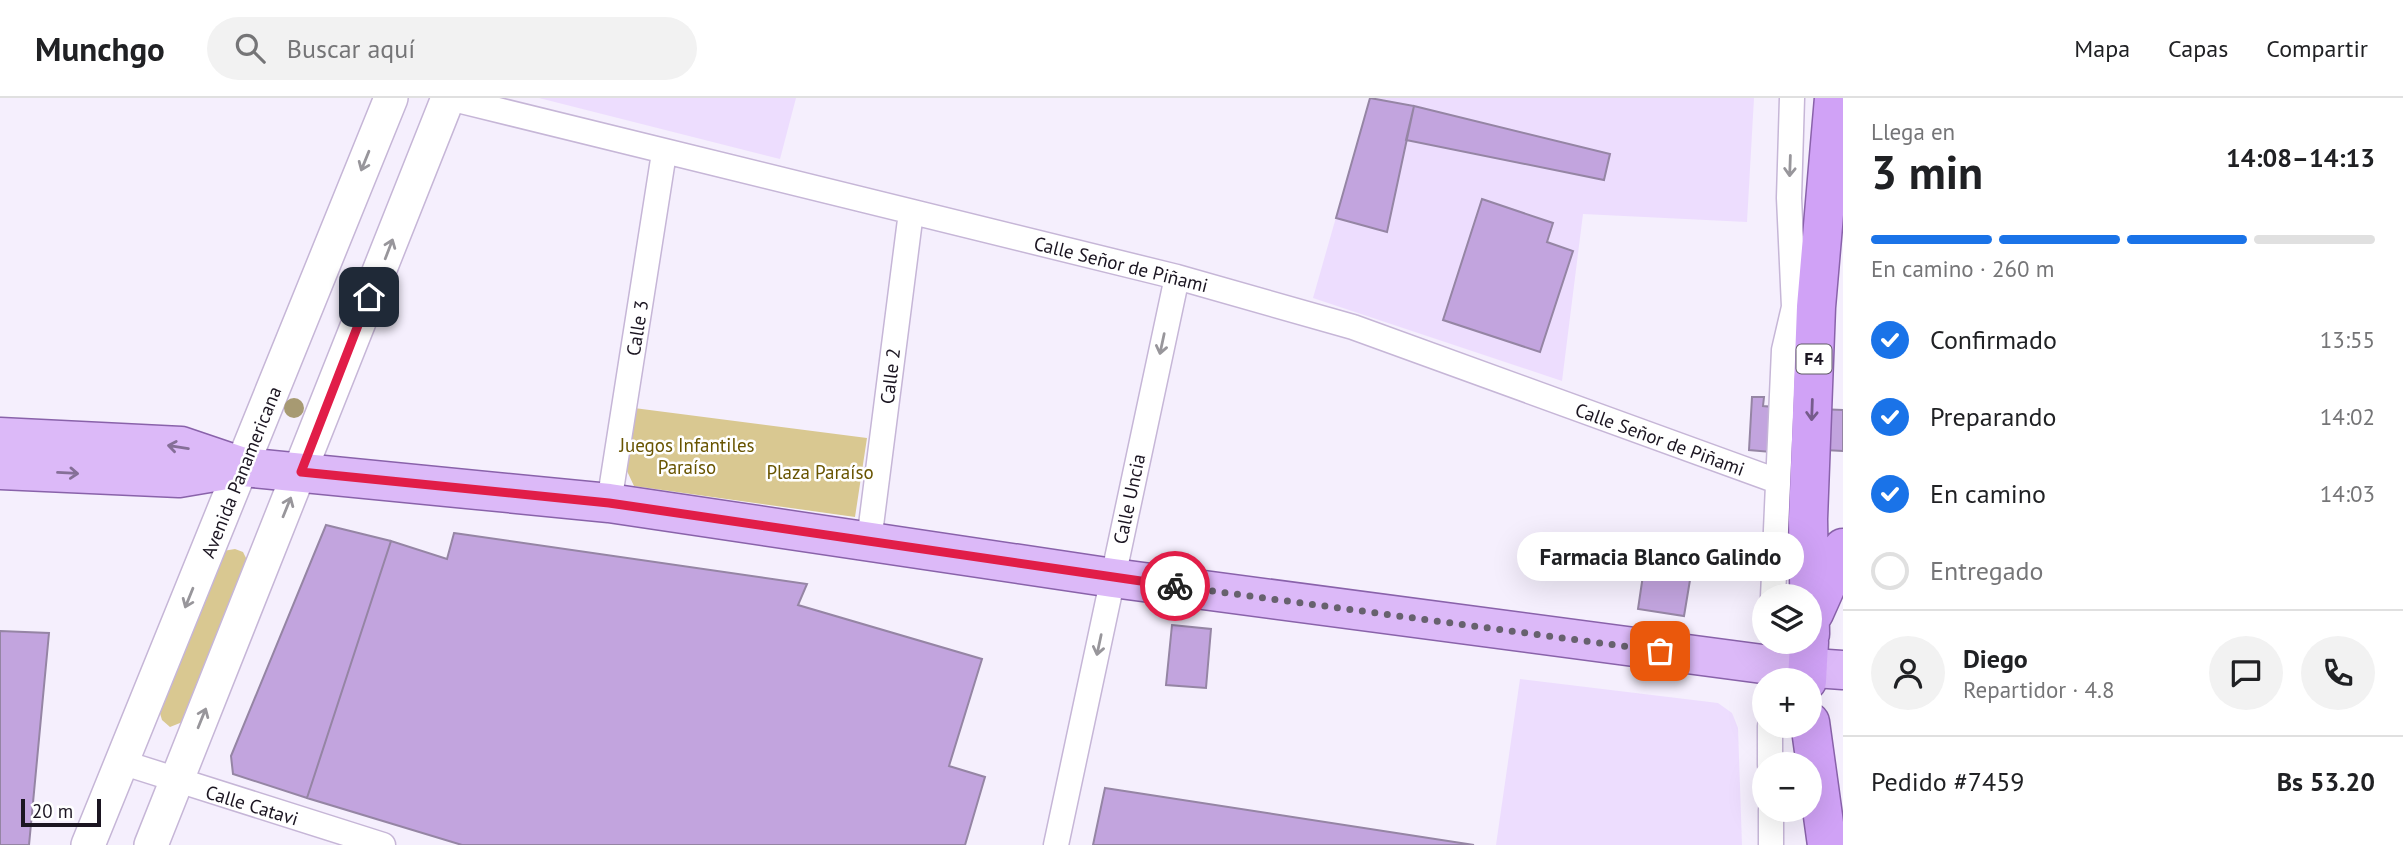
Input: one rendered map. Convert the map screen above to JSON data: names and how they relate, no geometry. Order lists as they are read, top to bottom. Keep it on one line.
{"streets":{"highway":["F4"],"main road":["Avenida Panamericana"],"street":["Calle Señor de Piñami","Calle 3","Calle 2","Calle Uncia","Calle Catavi"]},"crossings":[["Calle Señor de Piñami","Calle 3"],["Calle Señor de Piñami","Calle 2"],["Calle Señor de Piñami","Calle Uncia"],["Avenida Panamericana","Calle Catavi"]],"one_way":["Calle Uncia"],"parks":["Juegos Infantiles Paraíso","Plaza Paraíso"],"places":["Farmacia Blanco Galindo"],"scale_bar":"20 m","page":{"header":"Munchgo","search":"Buscar aquí","nav":["Mapa","Capas","Compartir"],"heading":["3 min","Llega en","14:08–14:13"],"panel":["Diego","Repartidor · 4.8","Pedido #7459","Bs 53.20"],"bar":"En camino · 260 m","list":[["Confirmado","13:55"],["Preparando","14:02"],["En camino","14:03"],"Entregado"],"bubble":"Farmacia Blanco Galindo","map_buttons":["+","−"],"scale":"20 m"}}
